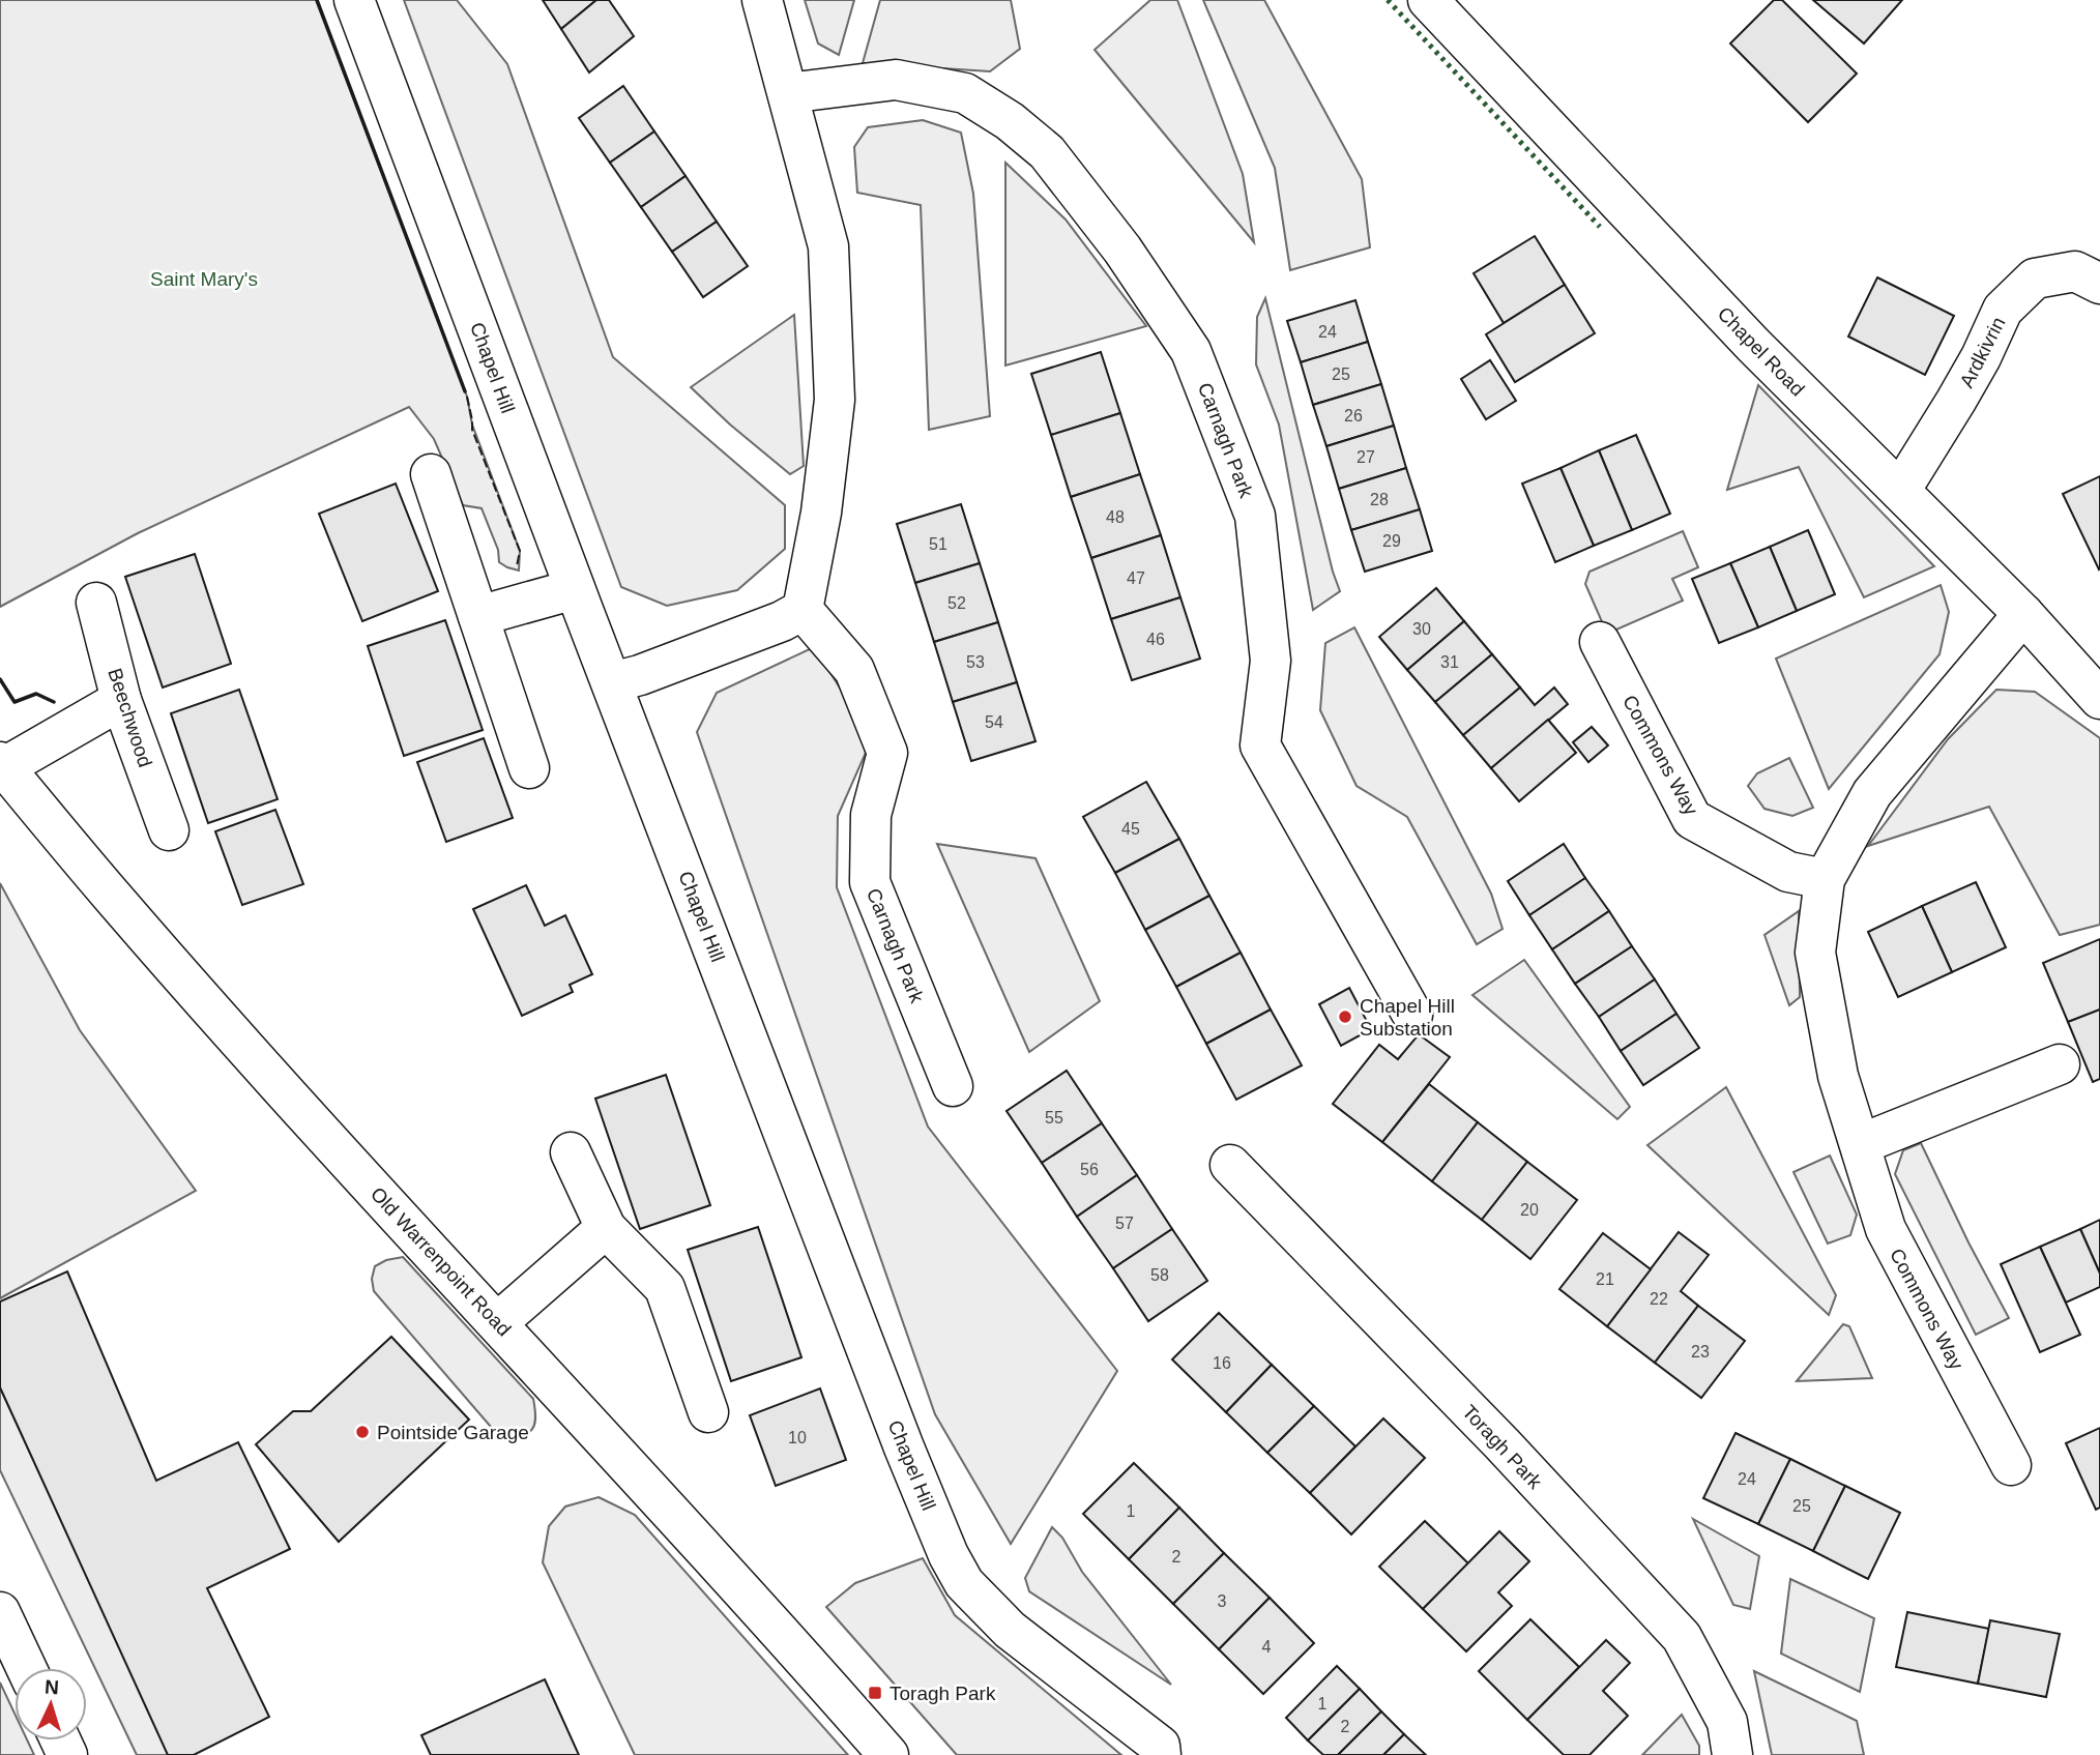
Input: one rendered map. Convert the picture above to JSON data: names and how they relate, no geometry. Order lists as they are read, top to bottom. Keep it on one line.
{"streets":{"main road":["Chapel Road","Ardkivrin","Chapel Hill","Carnagh Park","Beechwood","Commons Way","Old Warrenpoint Road","Toragh Park"]},"crossings":[["Chapel Road","Ardkivrin"],["Chapel Road","Commons Way"]],"parks":["Saint Mary's"],"places":{"other":["Chapel Hill Substation","Pointside Garage"],"transit":["Toragh Park"]},"house_numbers":["24","25","26","27","28","48","29","51","47","52","30","46","53","31","54","45","55","56","20","57","58","21","22","23","16","10","24","25","1","2","3","4","1","2"],"north":"top"}
